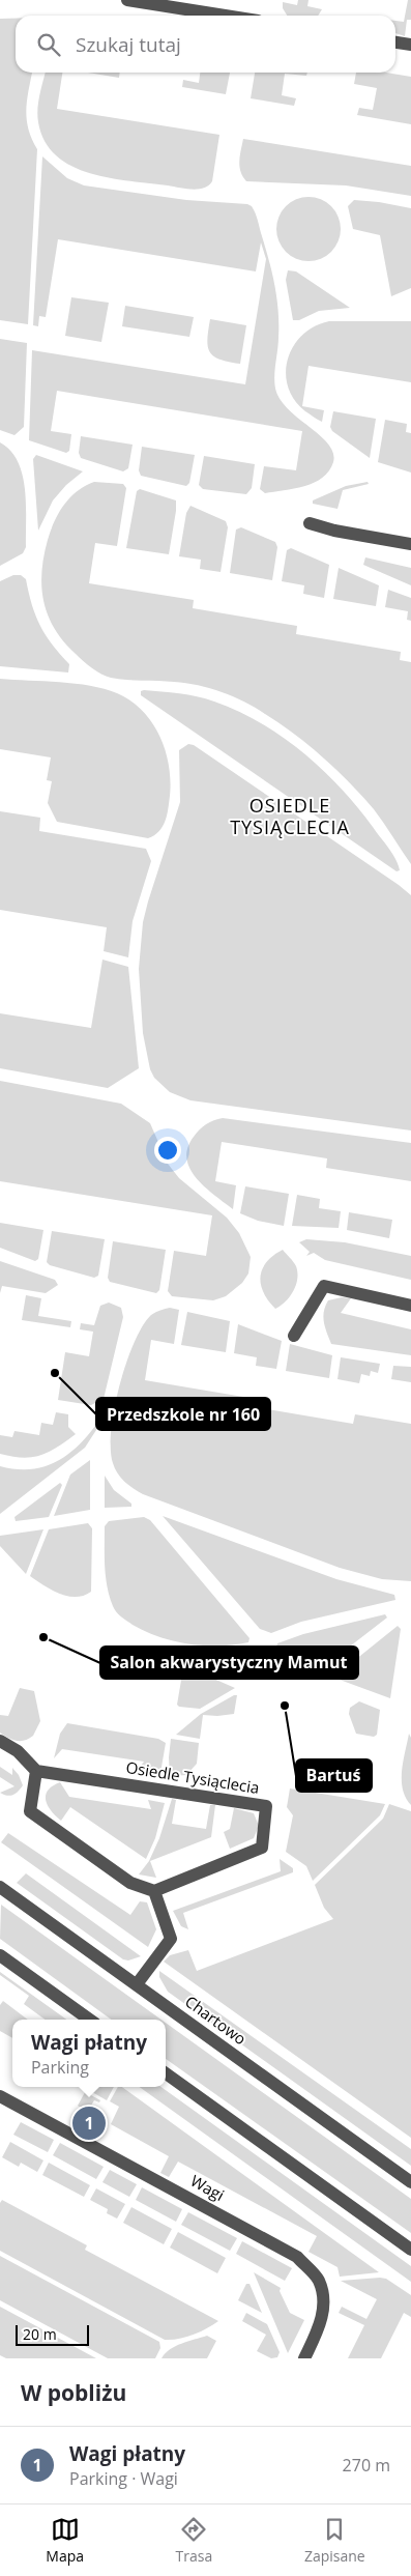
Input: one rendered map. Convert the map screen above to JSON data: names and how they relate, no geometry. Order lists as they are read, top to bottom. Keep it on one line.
{"streets":{"street":["Osiedle Tysiąclecia","Chartowo","Wagi"]},"districts":["OSIEDLE TYSIĄCLECIA"],"places":["Przedszkole nr 160","Salon akwarystyczny Mamut","Bartuś"],"scale_bar":"20 m","page":{"search":"Szukaj tutaj","popup":["Wagi płatny","Parking"],"pins":"1","scale":"20 m","heading":"W pobliżu","list":[{"mark":"1","name":"Wagi płatny","note":"Parking · Wagi","value":"270 m"}],"nav":["Mapa","Trasa","Zapisane"]}}
